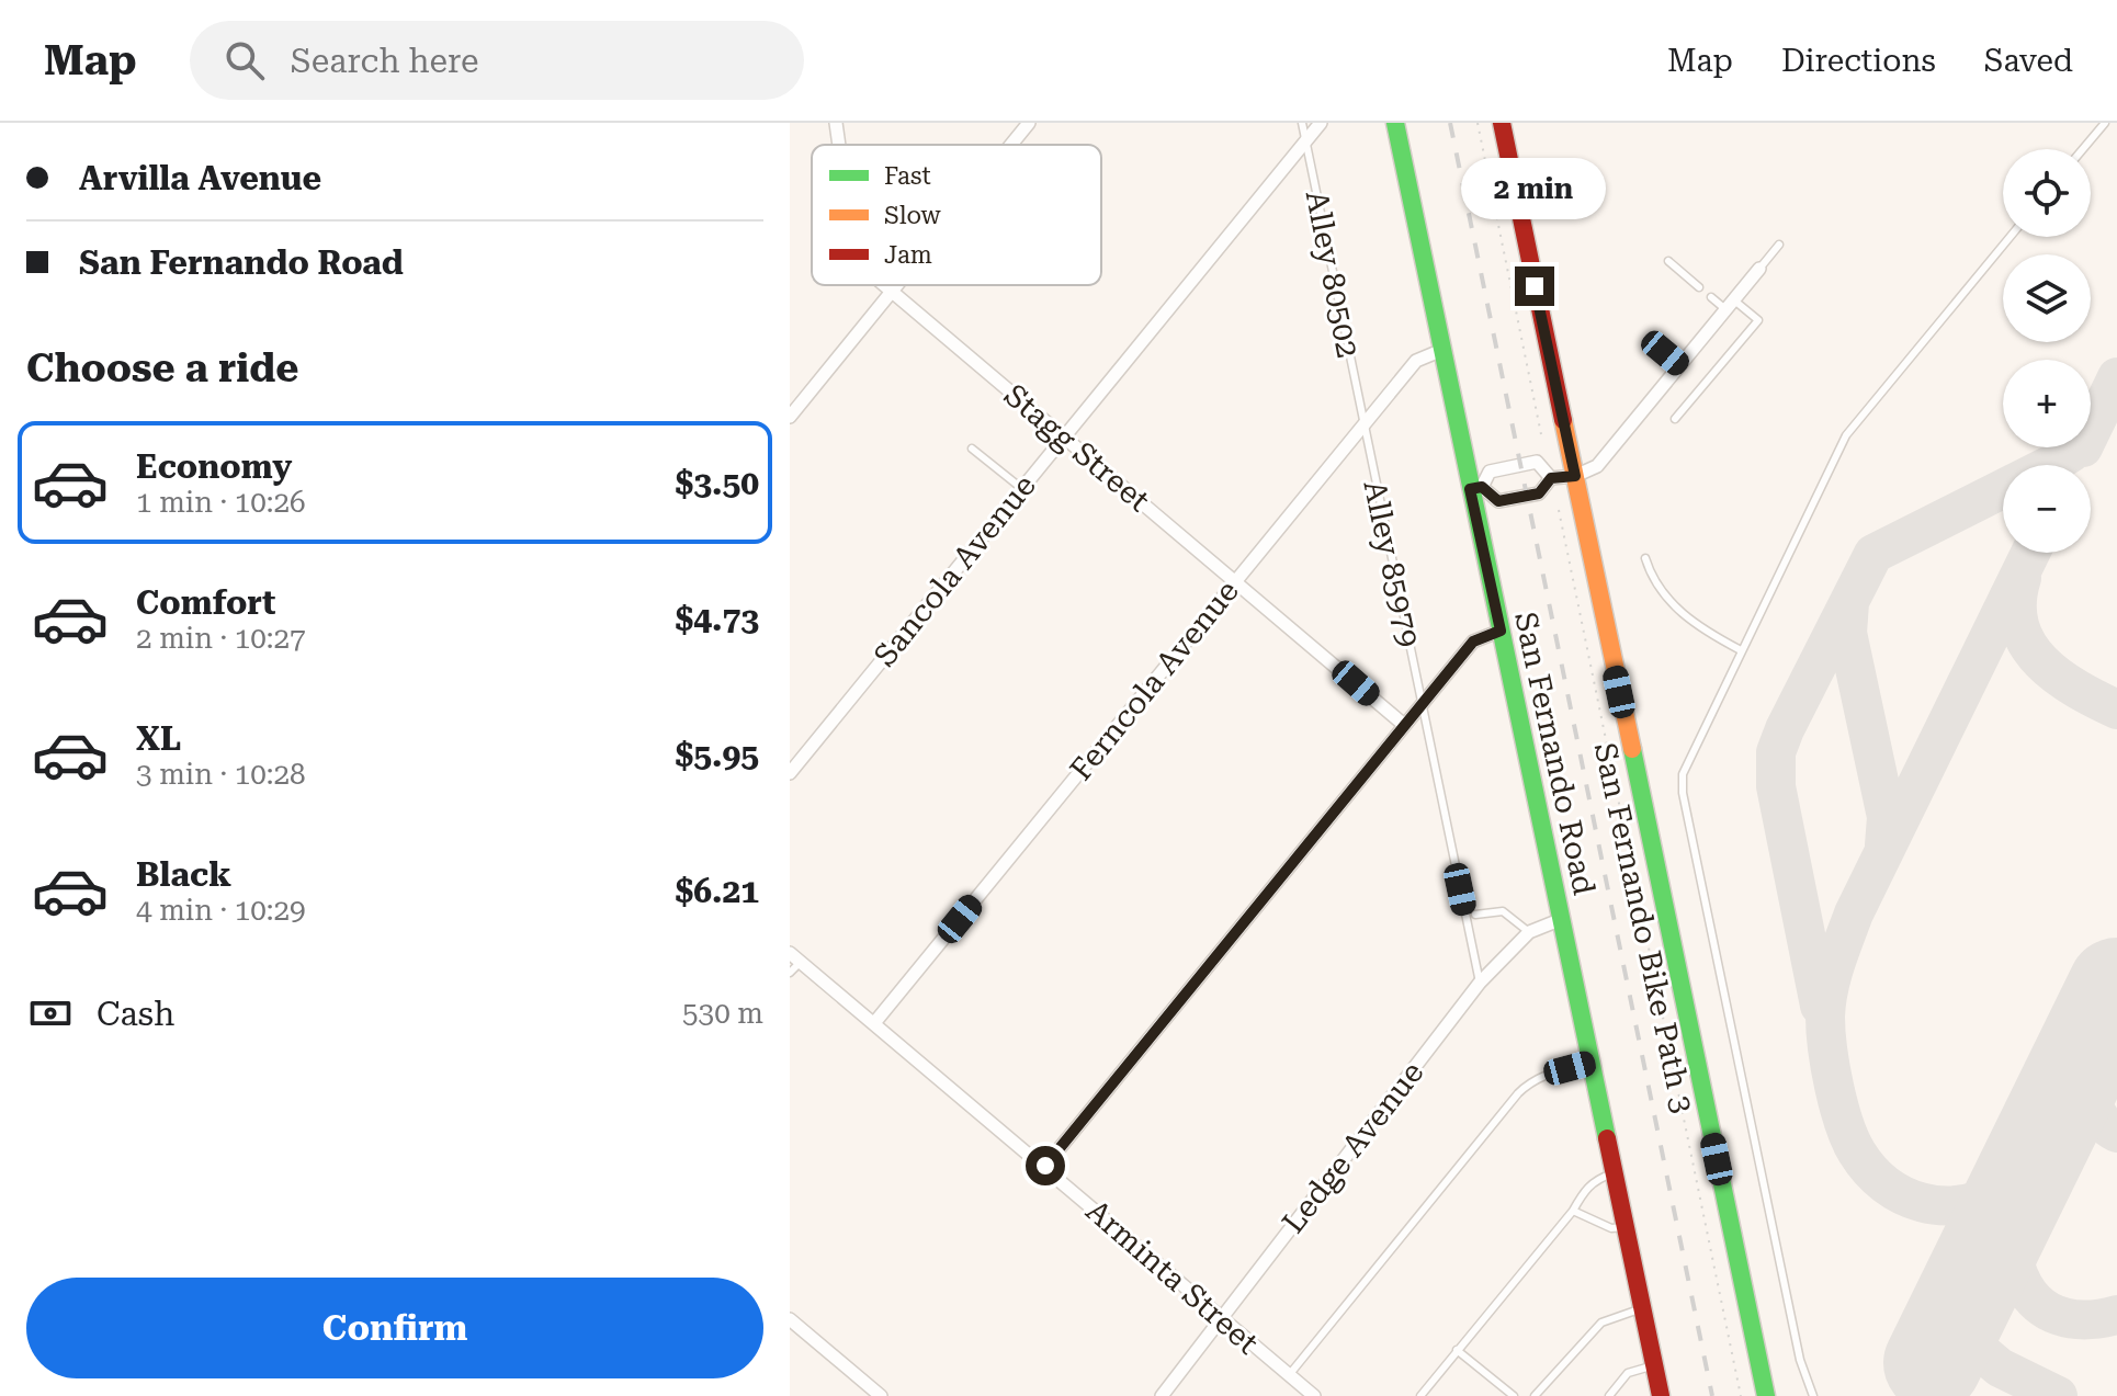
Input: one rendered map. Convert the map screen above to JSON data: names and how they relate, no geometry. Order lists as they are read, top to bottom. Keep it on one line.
{"streets":{"street":["Stagg Street","Sancola Avenue","Ferncola Avenue","San Fernando Road","Ledge Avenue","Arminta Street"],"lane":["Alley 80502","Alley 85979"],"path":["San Fernando Bike Path 3"]},"crossings":[["Alley 80502","Alley 85979"],["Alley 80502","Sancola Avenue"],["Alley 80502","Ferncola Avenue"],["Stagg Street","Sancola Avenue"],["Stagg Street","Ferncola Avenue"],["Alley 85979","Ferncola Avenue"],["Alley 85979","Ledge Avenue"],["Ferncola Avenue","San Fernando Road"],["Ferncola Avenue","Arminta Street"],["San Fernando Road","Ledge Avenue"],["Ledge Avenue","Arminta Street"]],"legend":["Fast","Slow","Jam"],"page":{"header":"Map","search":"Search here","nav":["Map","Directions","Saved"],"banner":["Arvilla Avenue","San Fernando Road"],"map_buttons":["+","−"],"bubble":"2 min","heading":"Choose a ride","list":[{"name":"Economy","note":"1 min · 10:26","value":"$3.50"},{"name":"Comfort","note":"2 min · 10:27","value":"$4.73"},{"name":"XL","note":"3 min · 10:28","value":"$5.95"},{"name":"Black","note":"4 min · 10:29","value":"$6.21"}],"pay":["Cash","530 m"],"buttons":"Confirm"}}
